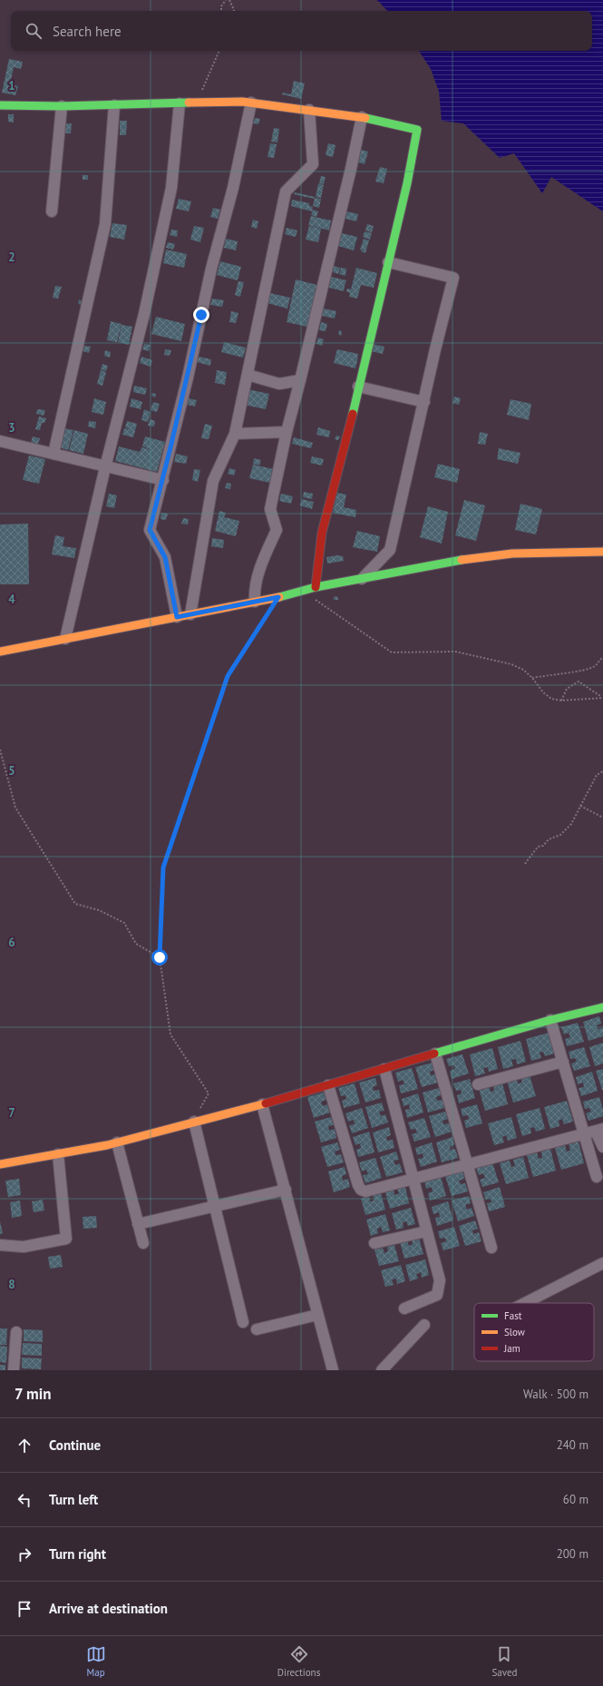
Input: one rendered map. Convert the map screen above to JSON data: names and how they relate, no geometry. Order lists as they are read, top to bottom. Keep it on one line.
{"legend":["Fast","Slow","Jam"],"page":{"search":"Search here","heading":["7 min","Walk · 500 m"],"list":[["Continue","240 m"],["Turn left","60 m"],["Turn right","200 m"],"Arrive at destination"],"nav":["Map","Directions","Saved"]},"grid":{"rows":["1","2","3","4","5","6","7","8"]}}
